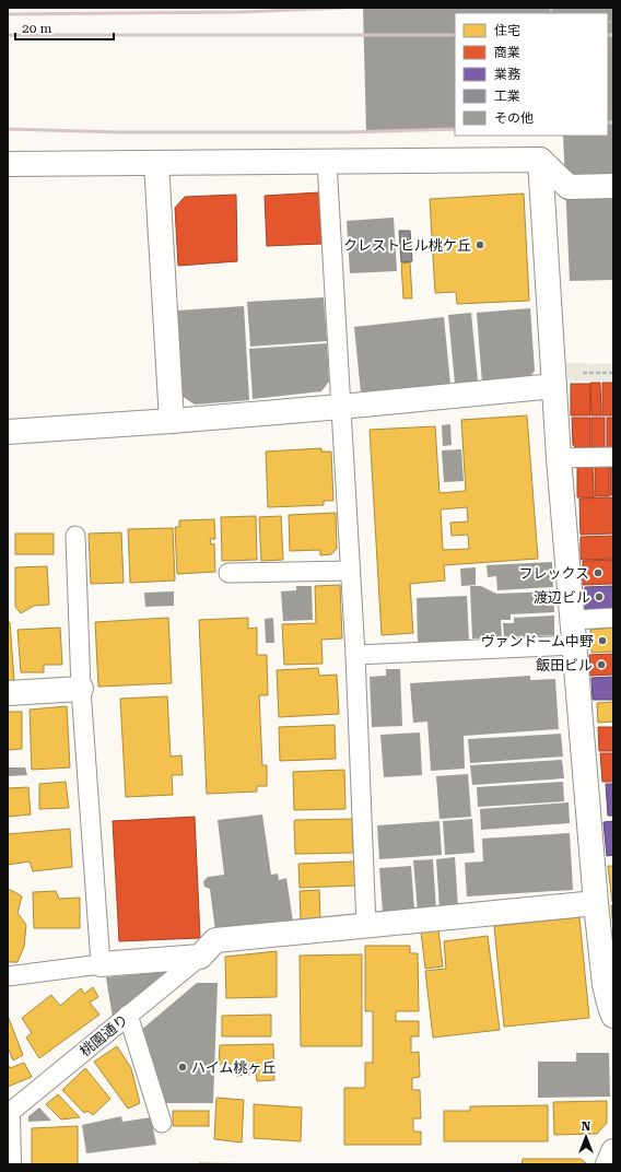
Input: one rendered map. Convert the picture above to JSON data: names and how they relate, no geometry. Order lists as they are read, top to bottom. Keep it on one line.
{"streets":{"lane":["桃園通り"]},"places":["クレストヒル桃ケ丘","フレックス","渡辺ビル","ヴァンドーム中野","飯田ビル","ハイム桃ヶ丘"],"legend":["住宅","商業","業務","工業","その他"],"scale_bar":"20 m","north":"top"}
